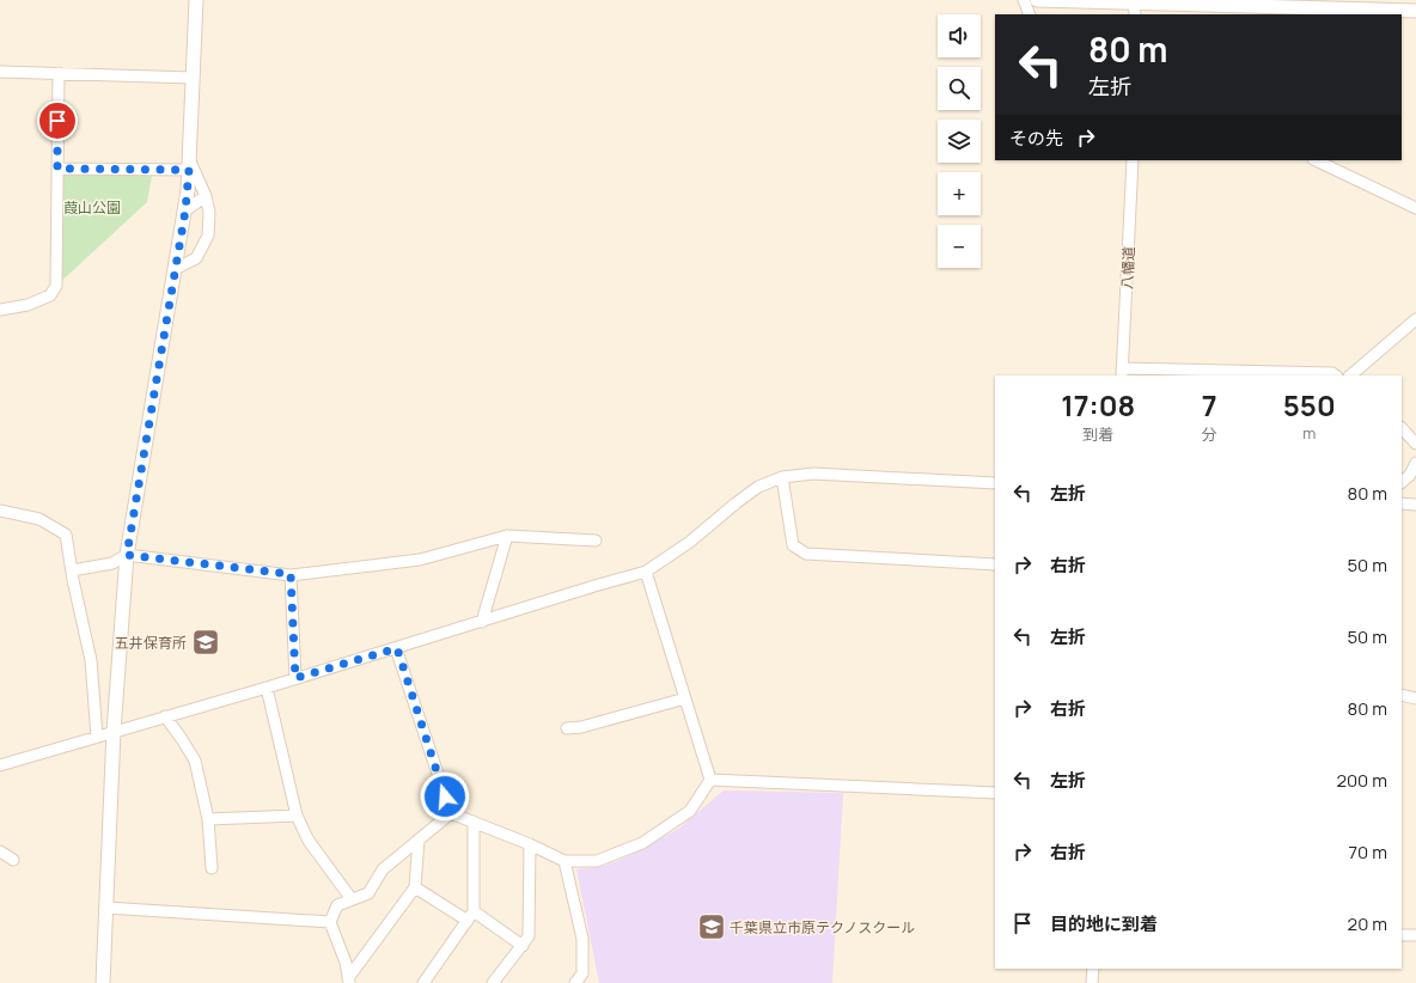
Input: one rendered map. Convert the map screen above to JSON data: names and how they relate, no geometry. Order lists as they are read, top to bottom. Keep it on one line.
{"streets":{"street":["八幡道"]},"parks":["葭山公園"],"places":{"school or university":["五井保育所","千葉県立市原テクノスクール"]},"page":{"map_buttons":["+","−"],"turn":["80 m","左折"],"then":"その先","eta":["17:08","到着","7","分","550","m"],"list":[{"name":"左折","value":"80 m"},{"name":"右折","value":"50 m"},{"name":"左折","value":"50 m"},{"name":"右折","value":"80 m"},{"name":"左折","value":"200 m"},{"name":"右折","value":"70 m"},{"name":"目的地に到着","value":"20 m"}]}}
